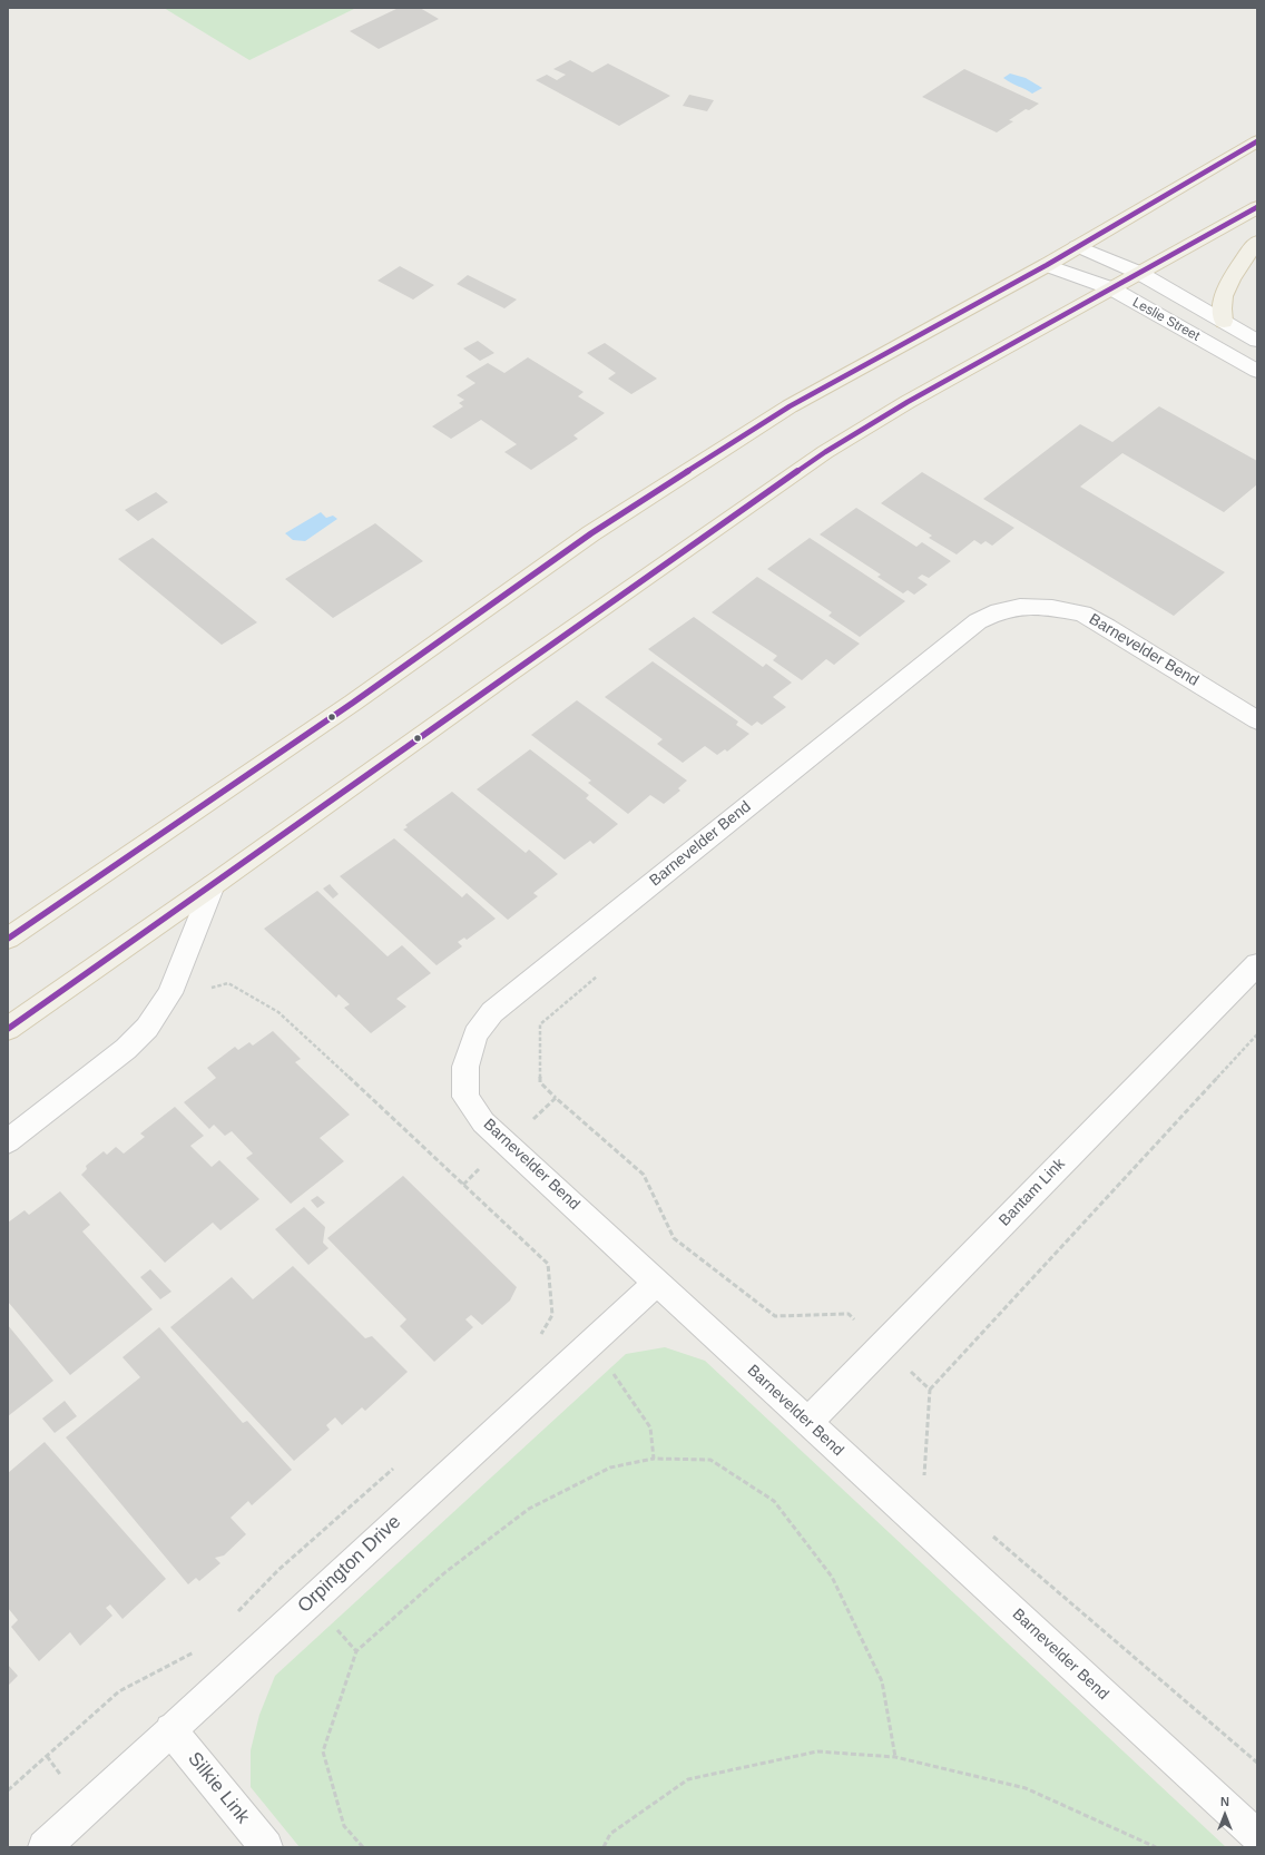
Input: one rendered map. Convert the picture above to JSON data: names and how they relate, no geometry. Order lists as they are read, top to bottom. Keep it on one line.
{"streets":{"street":["Leslie Street","Barnevelder Bend","Bantam Link","Orpington Drive","Silkie Link"]},"crossings":[["Barnevelder Bend","Bantam Link"],["Barnevelder Bend","Orpington Drive"],["Orpington Drive","Silkie Link"]],"north":"top"}
